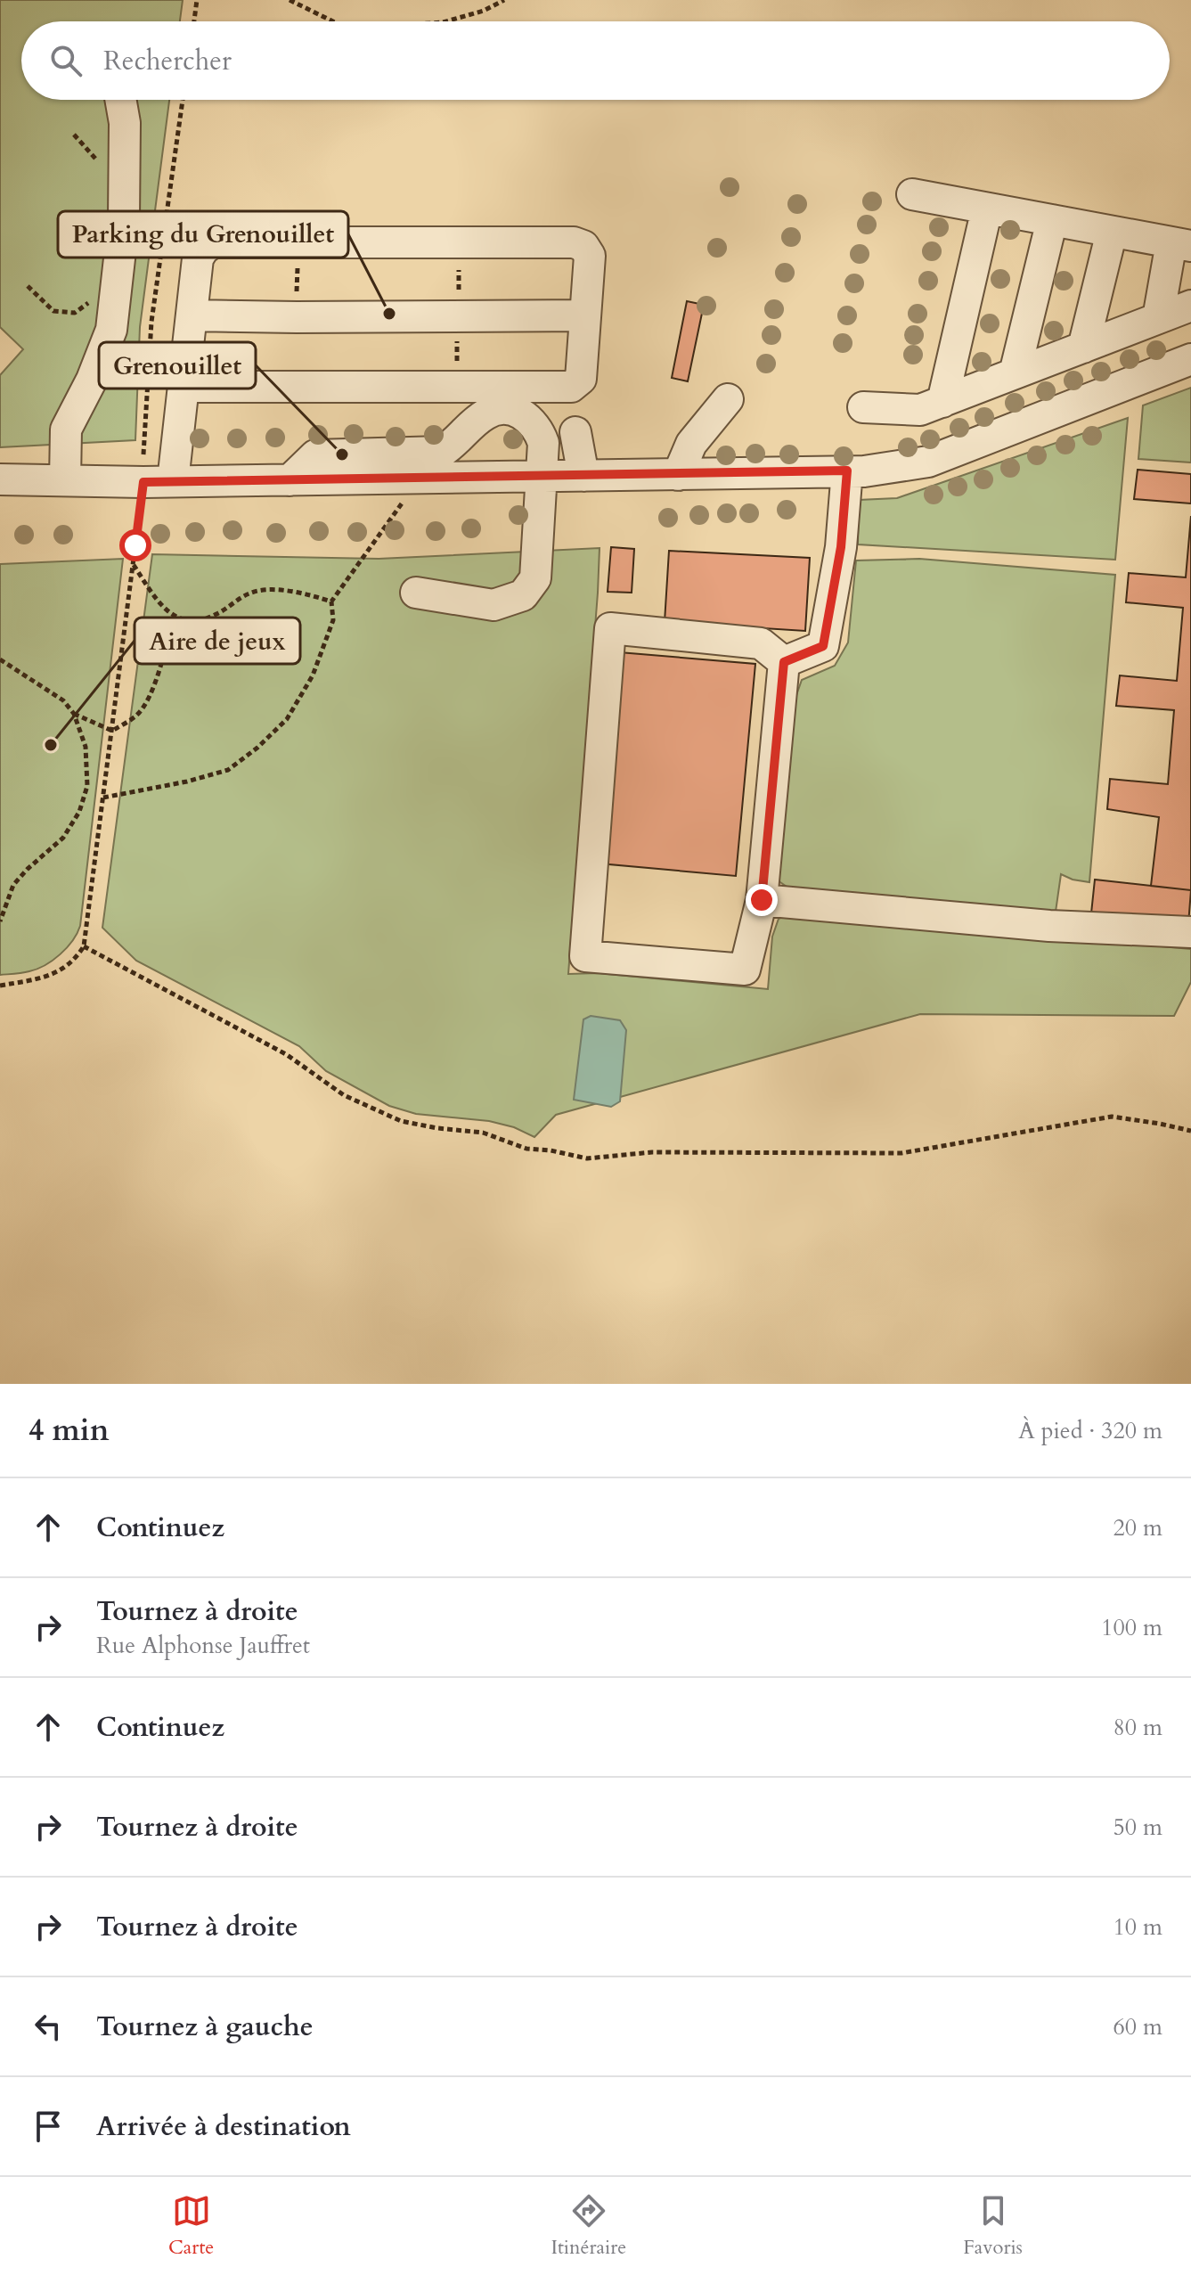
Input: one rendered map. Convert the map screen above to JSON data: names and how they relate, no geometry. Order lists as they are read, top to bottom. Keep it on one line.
{"places":["Parking du Grenouillet","Grenouillet","Aire de jeux"],"page":{"search":"Rechercher","heading":["4 min","À pied · 320 m"],"list":[["Continuez","20 m"],["Tournez à droite","Rue Alphonse Jauffret","100 m"],["Continuez","80 m"],["Tournez à droite","50 m"],["Tournez à droite","10 m"],["Tournez à gauche","60 m"],"Arrivée à destination"],"nav":["Carte","Itinéraire","Favoris"]}}
